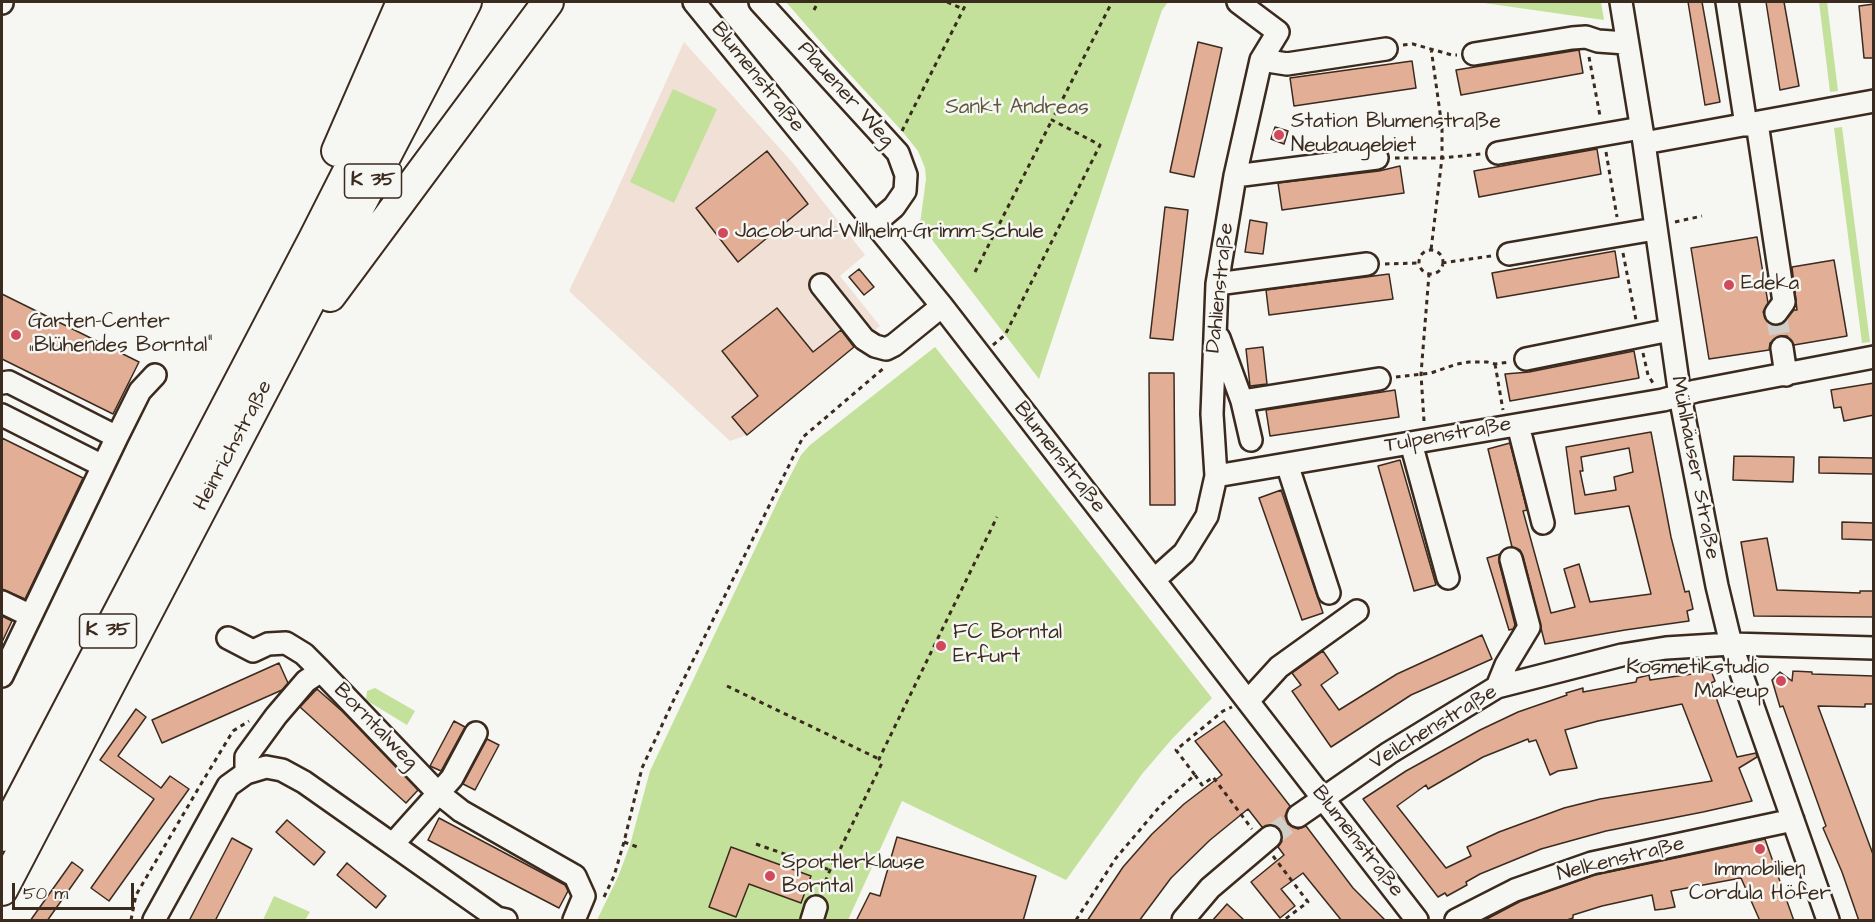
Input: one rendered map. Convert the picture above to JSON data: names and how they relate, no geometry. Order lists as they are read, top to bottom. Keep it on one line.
{"streets":{"highway":["K 35","Heinrichstraße"],"street":["Blumenstraße","Plauener Weg","Dahlienstraße","Tulpenstraße","Mühlhäuser Straße","Borntalweg","Veilchenstraße","Nelkenstraße"]},"crossings":[["Blumenstraße","Plauener Weg"],["Blumenstraße","Dahlienstraße"],["Blumenstraße","Veilchenstraße"],["Dahlienstraße","Tulpenstraße"],["Tulpenstraße","Mühlhäuser Straße"],["Mühlhäuser Straße","Veilchenstraße"],["Mühlhäuser Straße","Nelkenstraße"]],"parks":["Sankt Andreas"],"places":["Station Blumenstraße Neubaugebiet","Jacob-und-Wilhelm-Grimm-Schule","Edeka","Garten-Center „Blühendes Borntal“","FC Borntal Erfurt","Kosmetikstudio Makeup","Immobilien Cordula Höfer","Sportlerklause Borntal"],"scale_bar":"50 m"}
